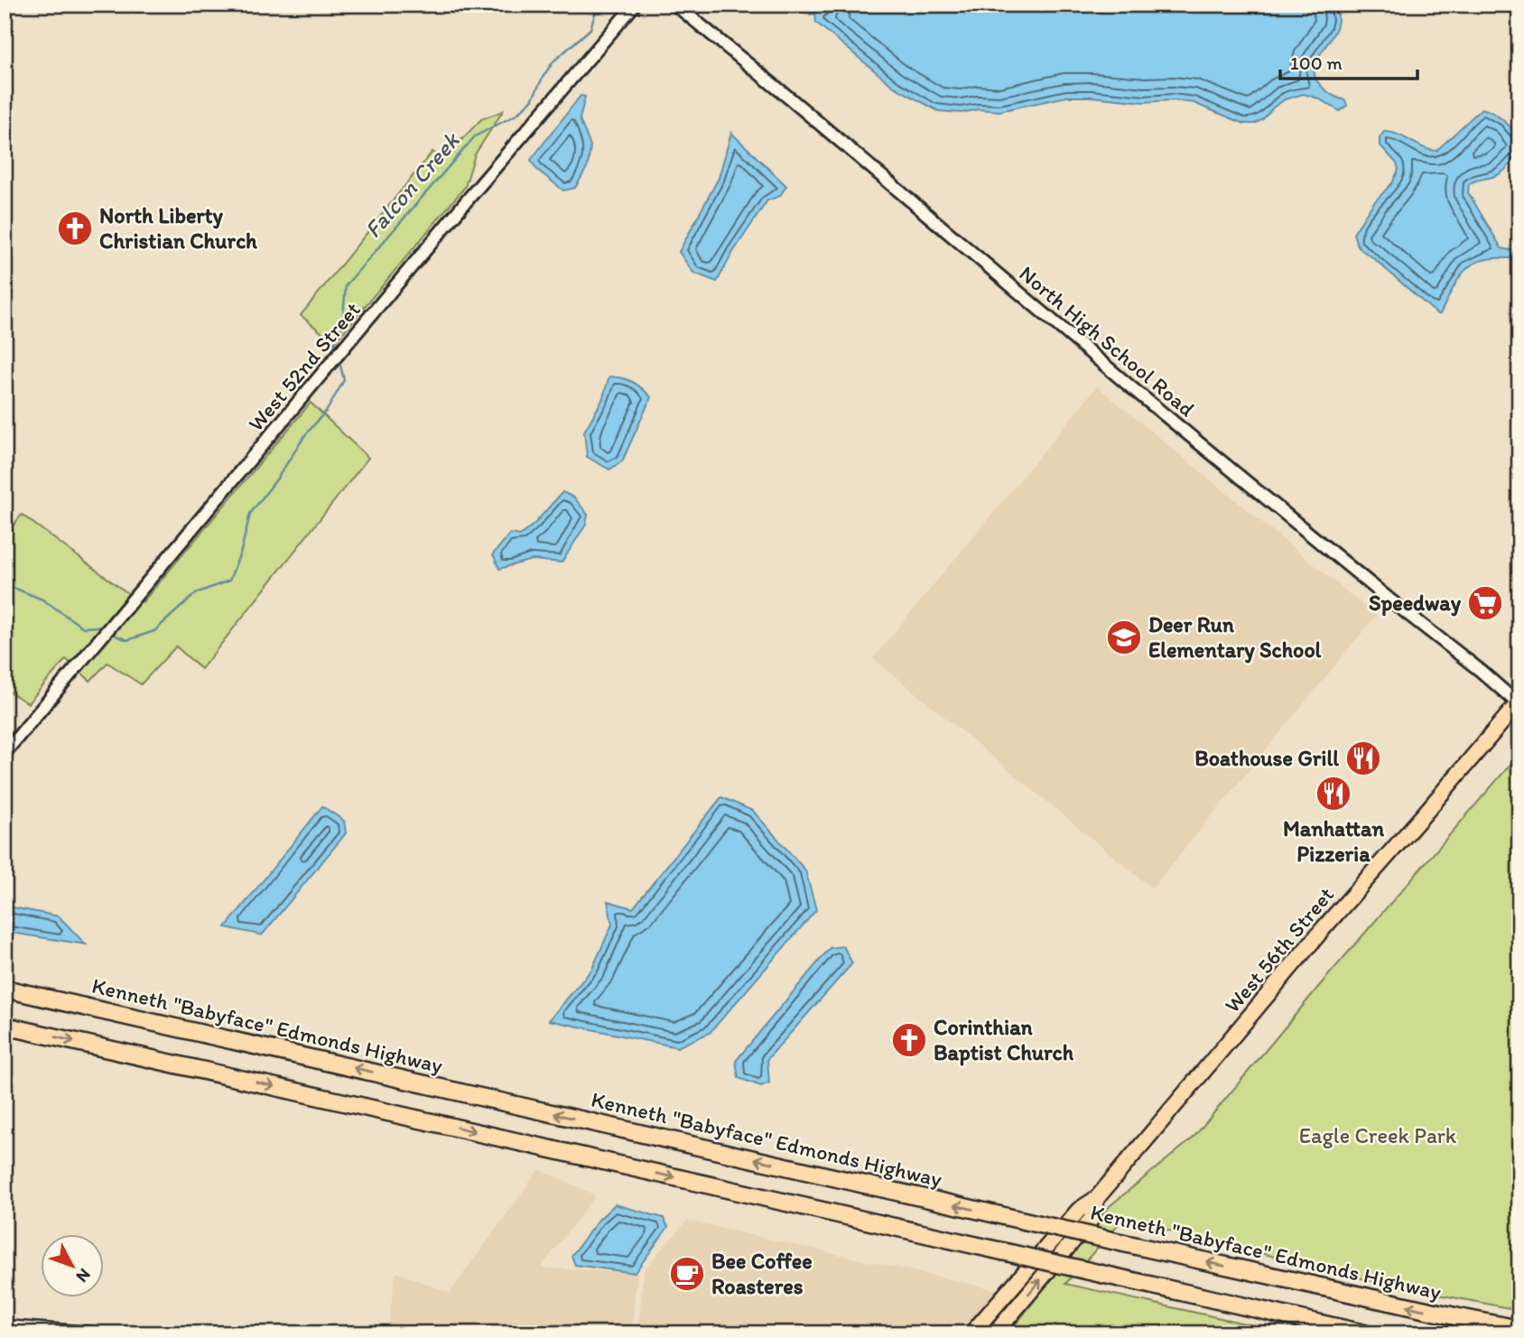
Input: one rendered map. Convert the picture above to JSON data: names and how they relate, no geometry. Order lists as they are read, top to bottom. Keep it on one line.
{"streets":{"highway":["Kenneth \"Babyface\" Edmonds Highway"],"main road":["West 56th Street"],"street":["North High School Road","West 52nd Street"]},"crossings":[["North High School Road","West 56th Street"]],"water":["Falcon Creek"],"parks":["Eagle Creek Park"],"places":{"church":["North Liberty Christian Church","Corinthian Baptist Church"],"supermarket":["Speedway"],"school or university":["Deer Run Elementary School"],"restaurant":["Boathouse Grill","Manhattan Pizzeria"],"cafe":["Bee Coffee Roasteres"]},"scale_bar":"100 m","north":"bottom right"}
